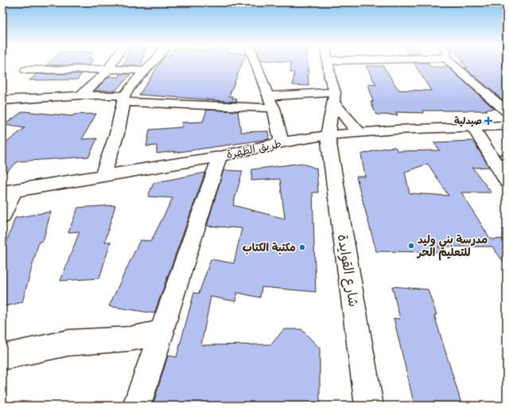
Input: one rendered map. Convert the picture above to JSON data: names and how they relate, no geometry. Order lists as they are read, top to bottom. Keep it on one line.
{"streets":{"street":["طريق الظهرة","شارع القوايدة"]},"crossings":[["طريق الظهرة","شارع القوايدة"]],"places":{"health":["صيدلية"],"other":["مدرسة بني وليد للتعليم الحر","مكتبة الكتاب"]}}
